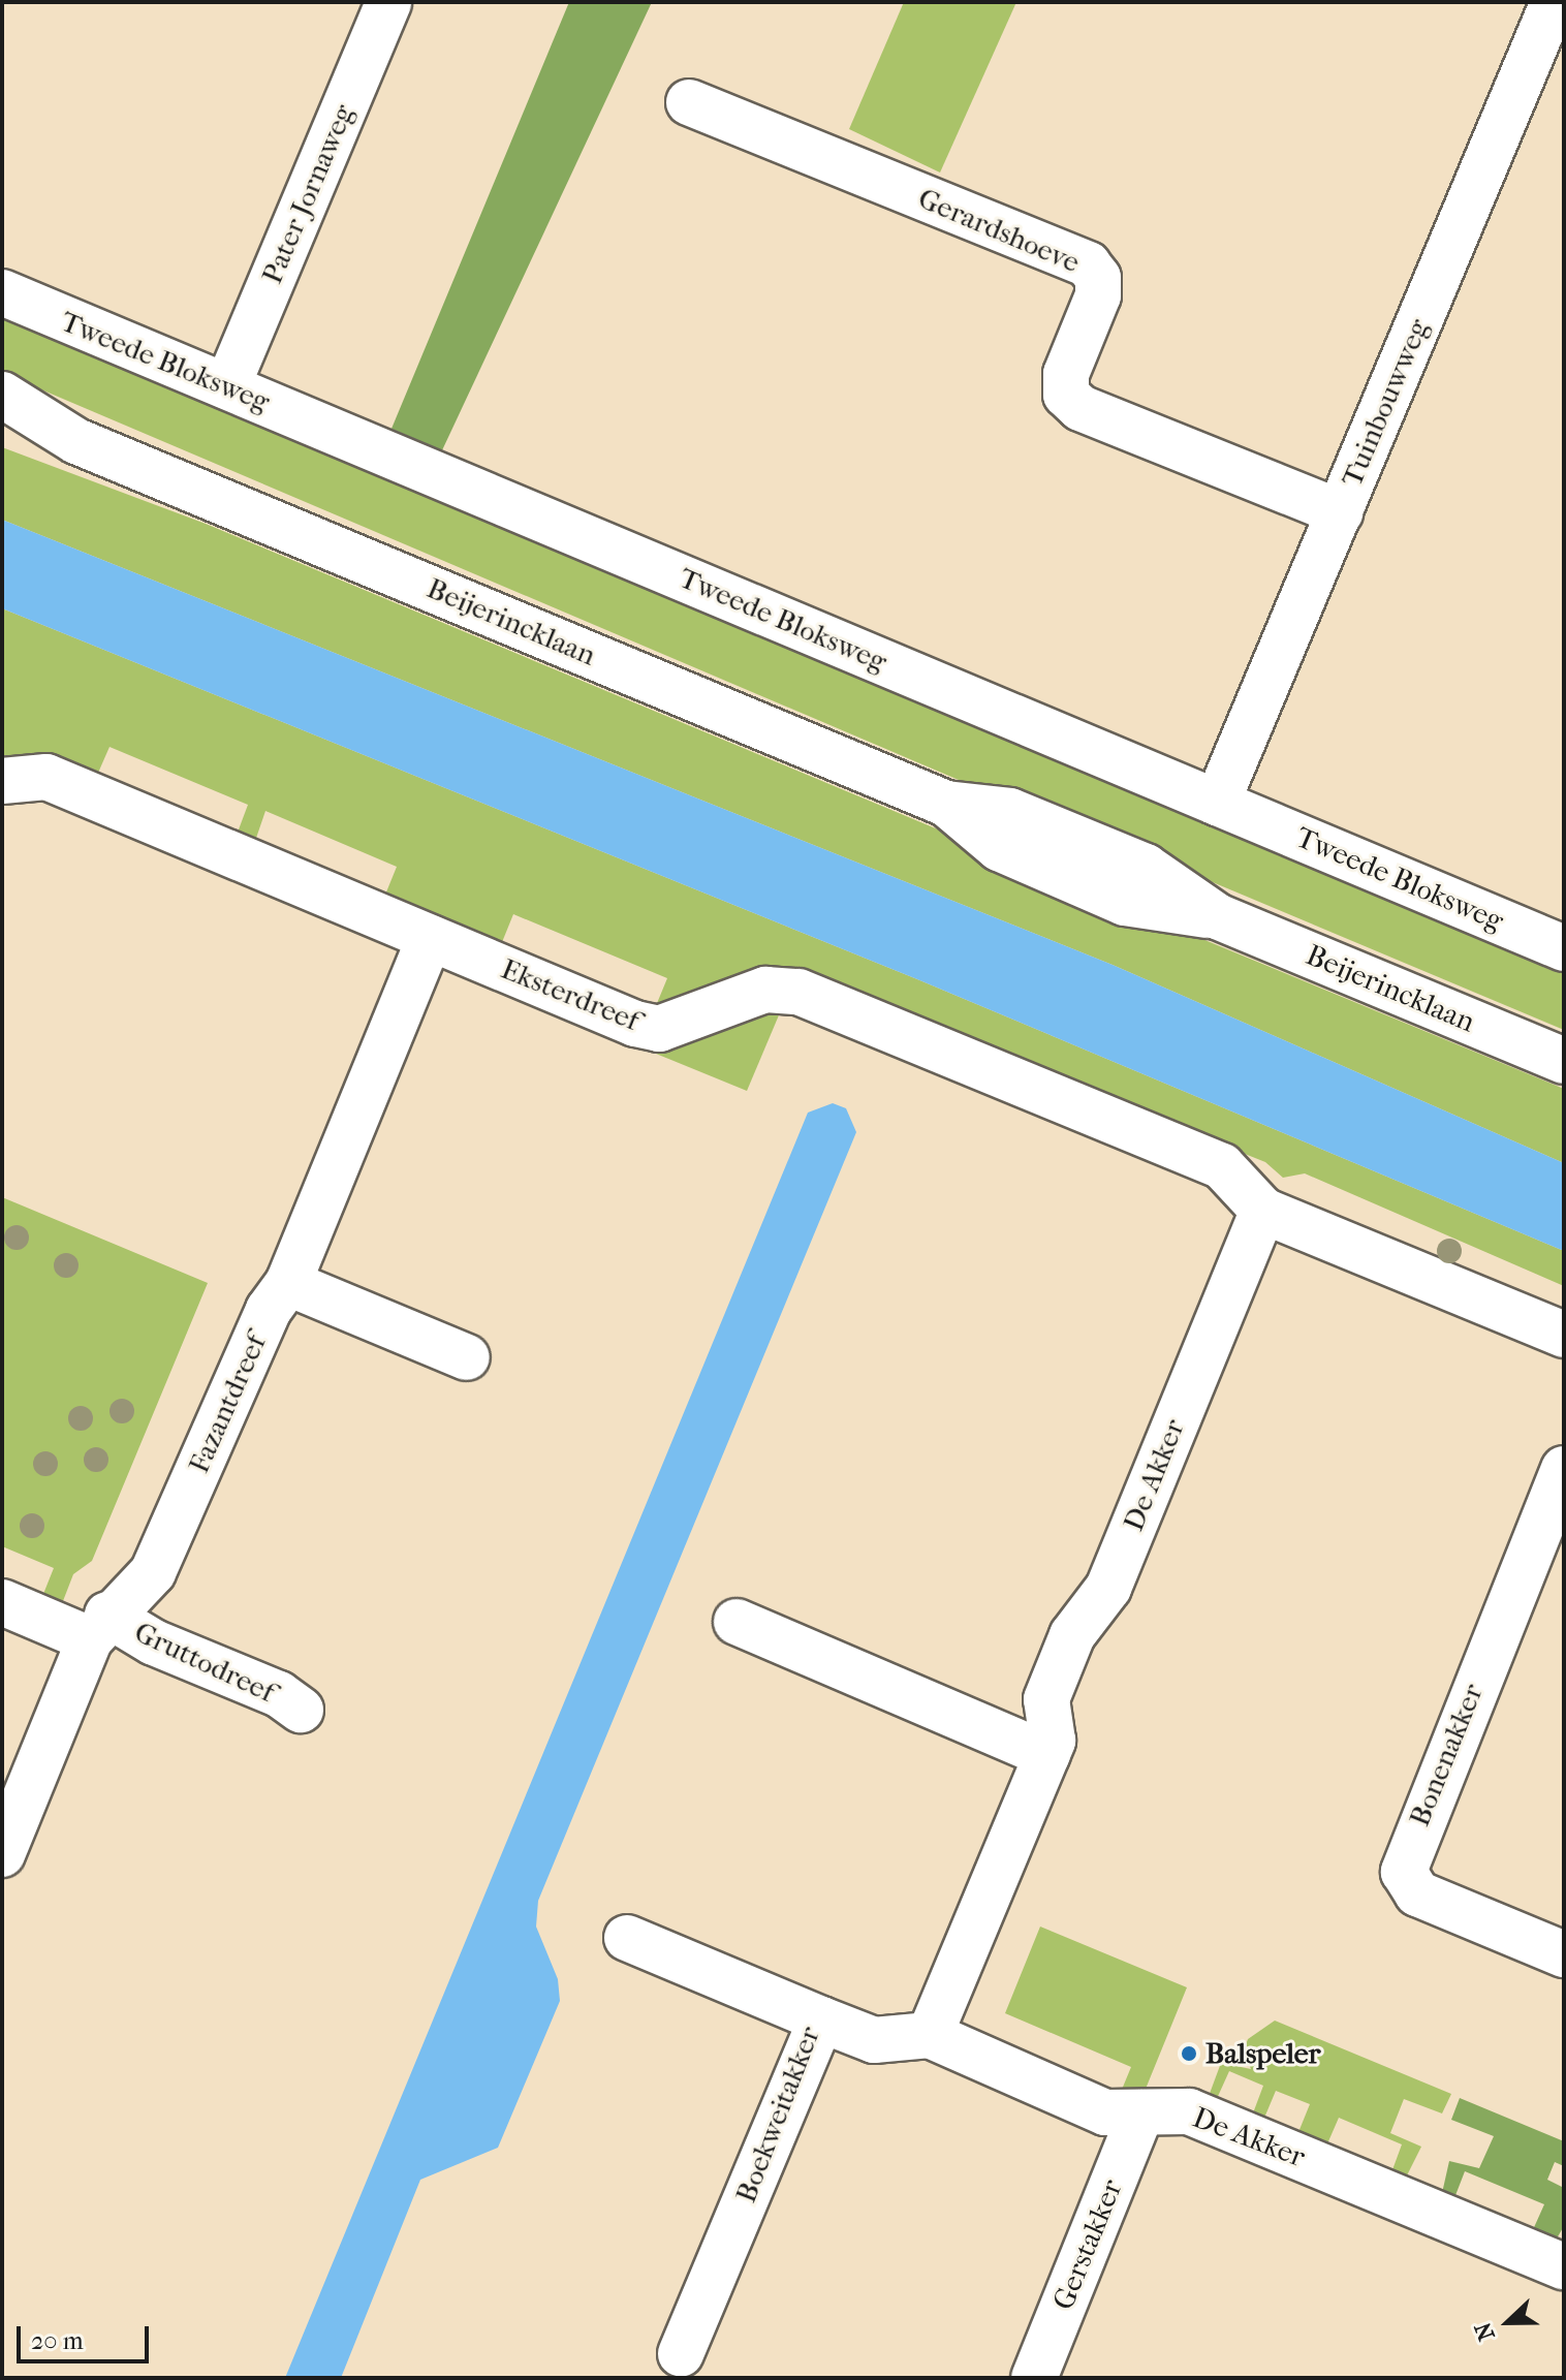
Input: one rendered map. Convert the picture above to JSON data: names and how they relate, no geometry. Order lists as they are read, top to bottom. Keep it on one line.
{"streets":{"street":["Pater Jornaweg","Gerardshoeve","Tweede Bloksweg","Tuinbouwweg","Beijerincklaan","Eksterdreef","Fazantdreef","De Akker","Gruttodreef","Bonenakker","Boekweitakker","Gerstakker"]},"crossings":[["Pater Jornaweg","Tweede Bloksweg"],["Gerardshoeve","Tuinbouwweg"],["Tweede Bloksweg","Tuinbouwweg"],["Eksterdreef","Fazantdreef"],["Eksterdreef","De Akker"],["Fazantdreef","Gruttodreef"],["De Akker","Boekweitakker"],["De Akker","Gerstakker"]],"places":["Balspeler"],"scale_bar":"20 m","north":"left"}
